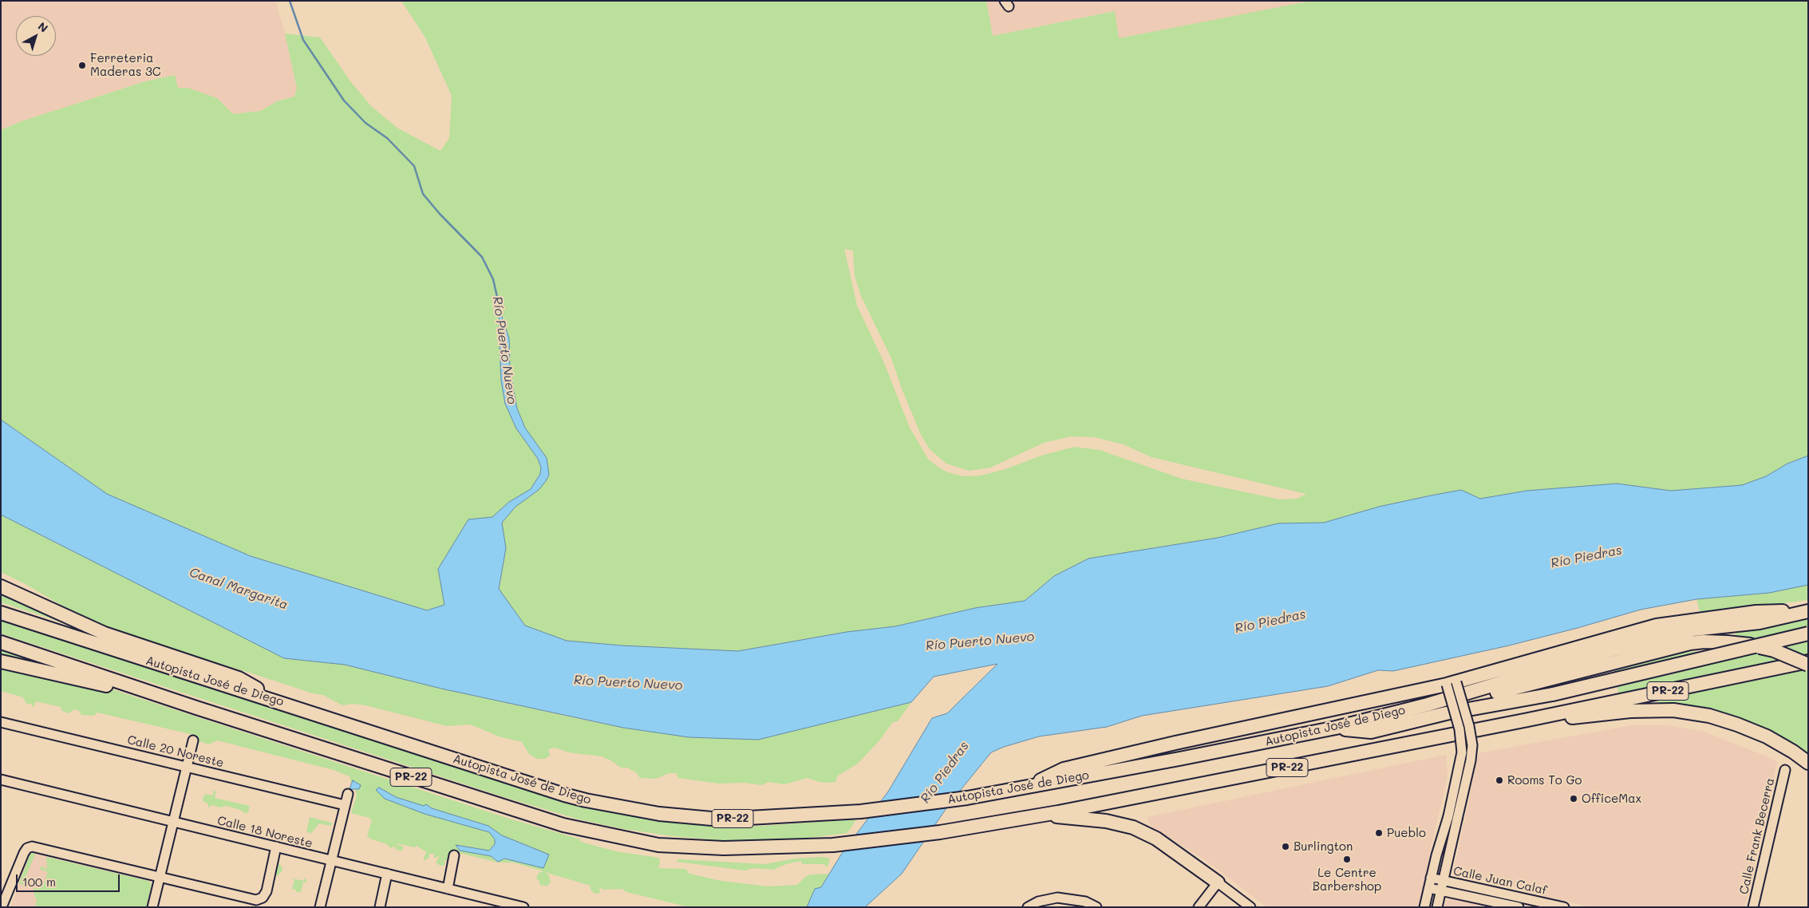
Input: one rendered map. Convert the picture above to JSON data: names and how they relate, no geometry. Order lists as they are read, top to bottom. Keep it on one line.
{"streets":{"highway":["Autopista José de Diego","PR-22"],"street":["Calle 20 Noreste","Calle 18 Noreste","Calle Frank Becerra","Calle Juan Calaf"]},"water":["Río Puerto Nuevo","Río Piedras","Canal Margarita"],"places":["Ferreteria Maderas 3C","Rooms To Go","OfficeMax","Pueblo","Burlington","Le Centre Barbershop"],"scale_bar":"100 m","north":"top right"}
